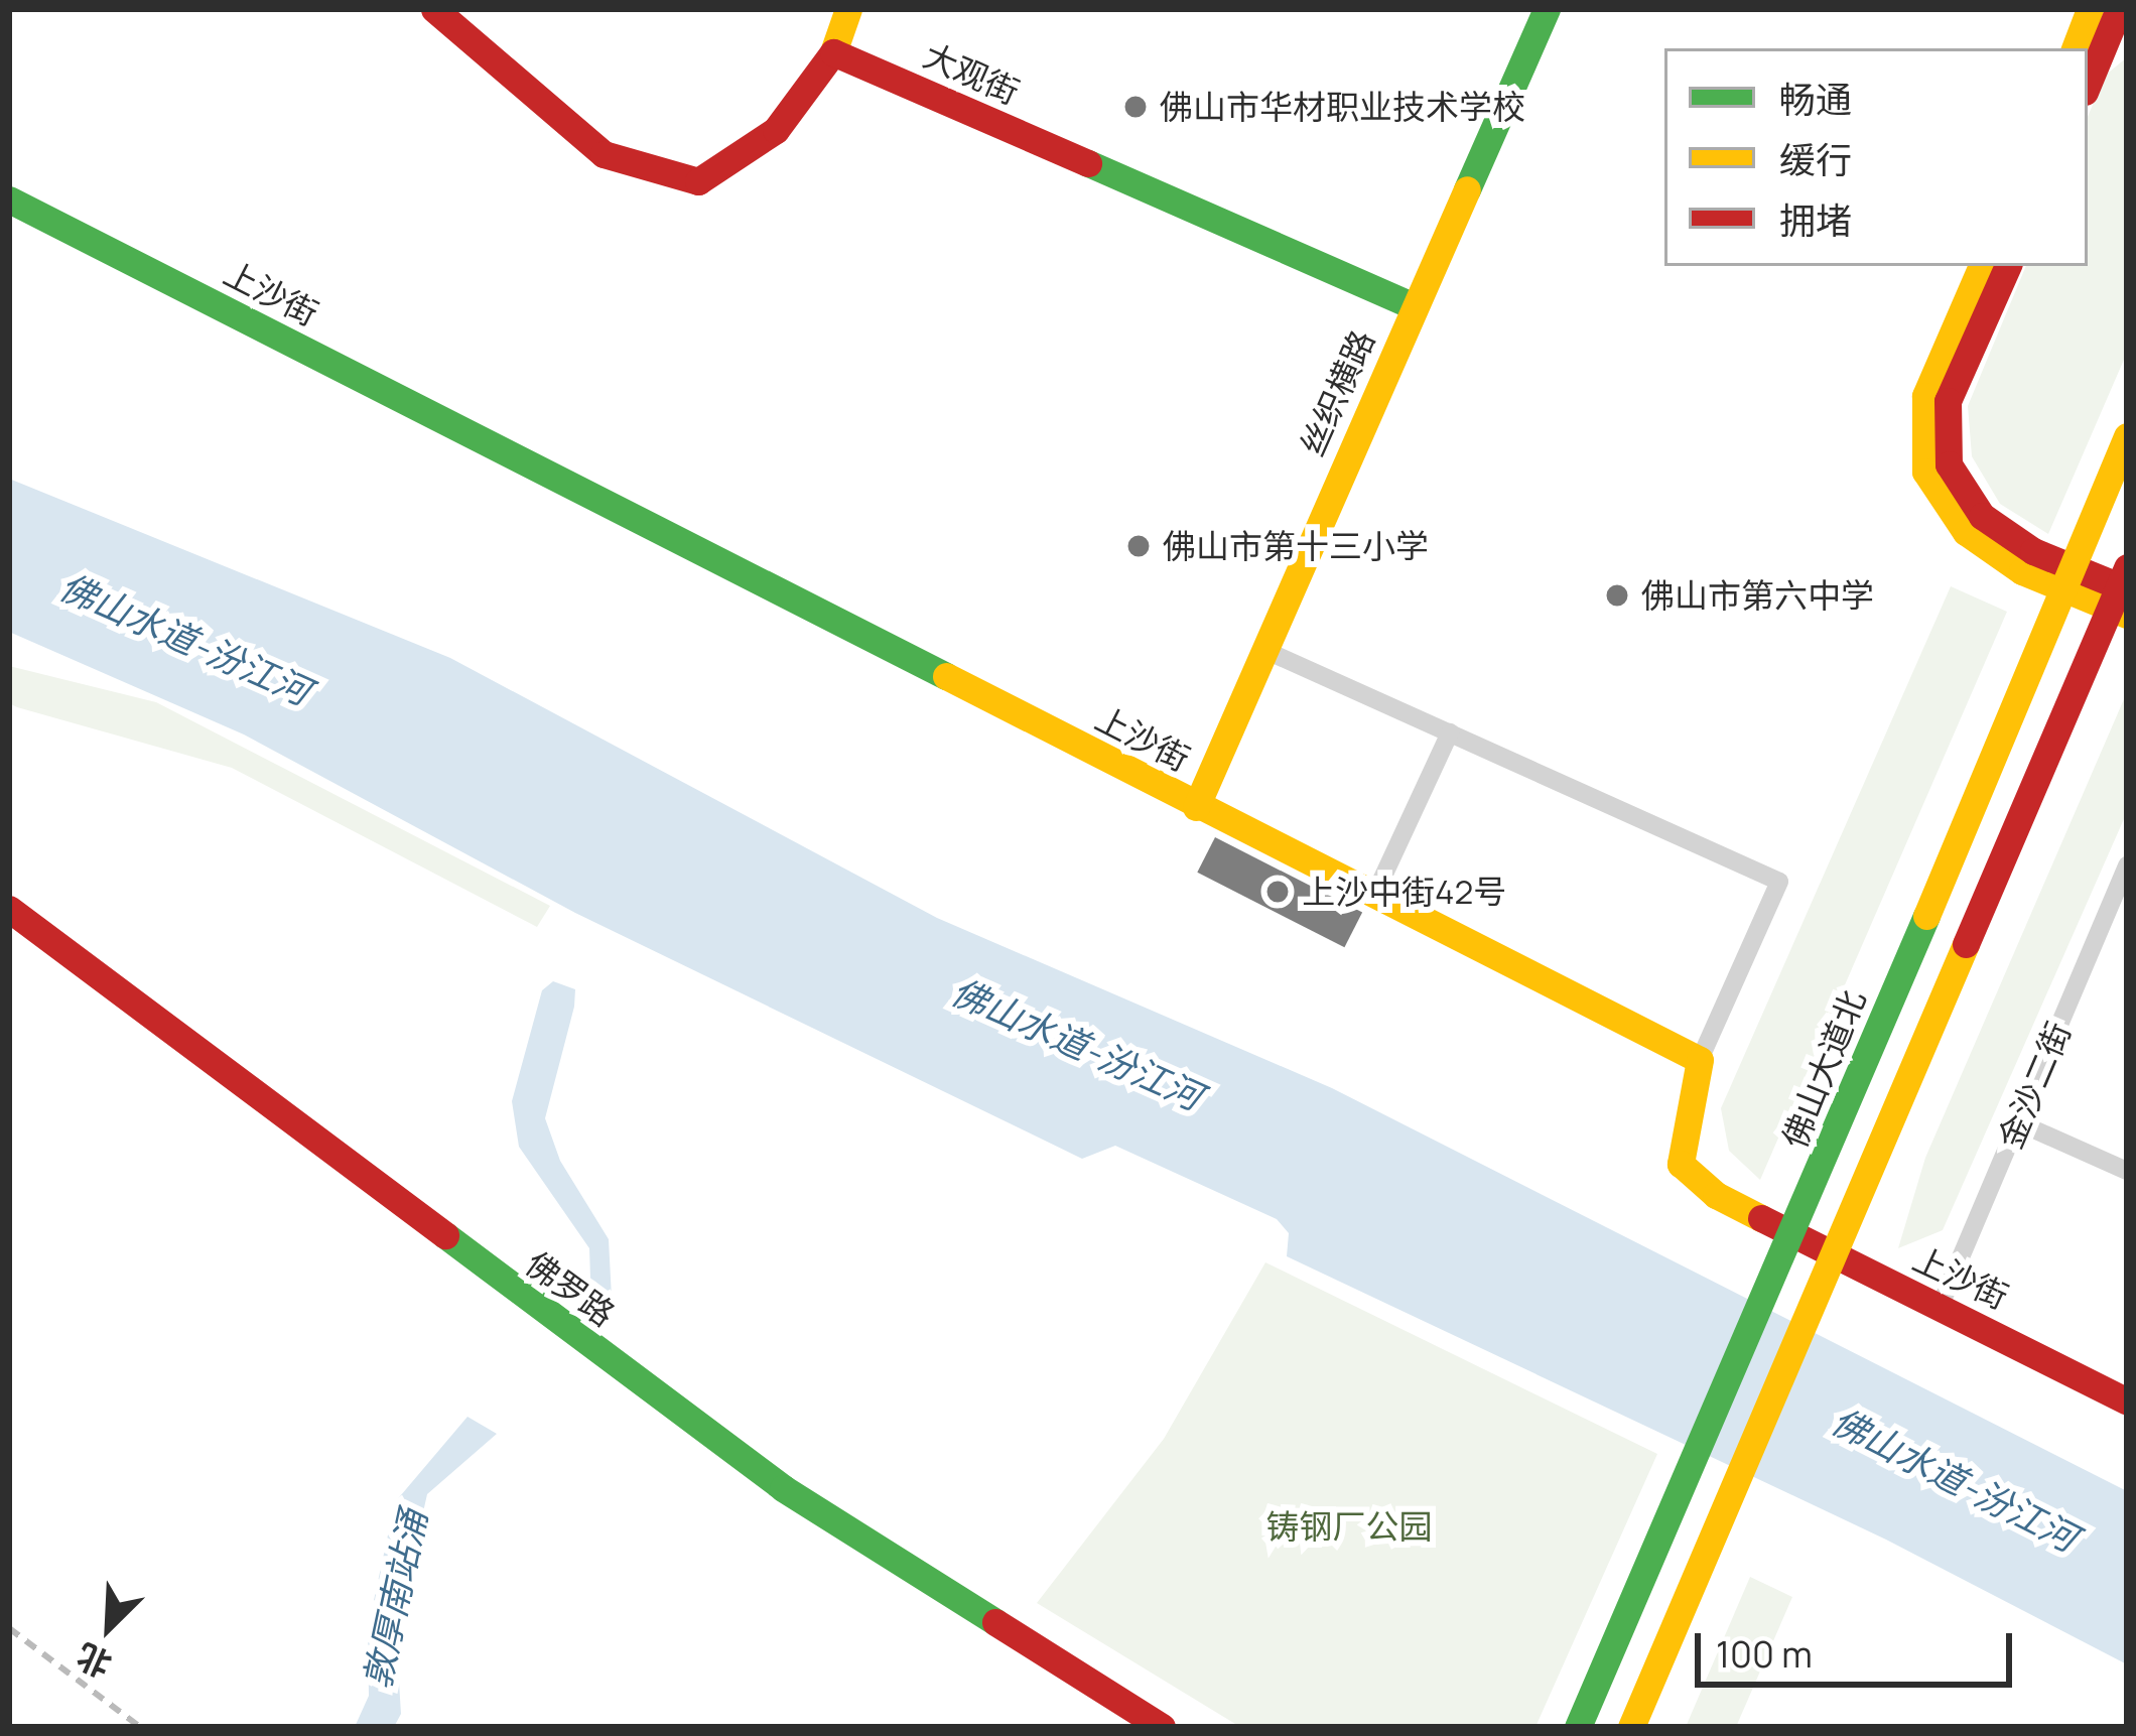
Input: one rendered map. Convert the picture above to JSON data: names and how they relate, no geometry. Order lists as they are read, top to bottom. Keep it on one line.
{"streets":{"main road":["大观街","上沙街","丝织横路","佛山大道北","佛罗路"],"street":["金沙二街"]},"crossings":[["大观街","丝织横路"],["上沙街","丝织横路"],["上沙街","金沙二街"]],"water":["佛山水道-汾江河","敦厚南站涌"],"parks":["铸钢厂公园"],"places":["佛山市华材职业技术学校","佛山市第十三小学","佛山市第六中学","上沙中街42号"],"legend":["畅通","缓行","拥堵"],"scale_bar":"100 m","north":"bottom left"}
